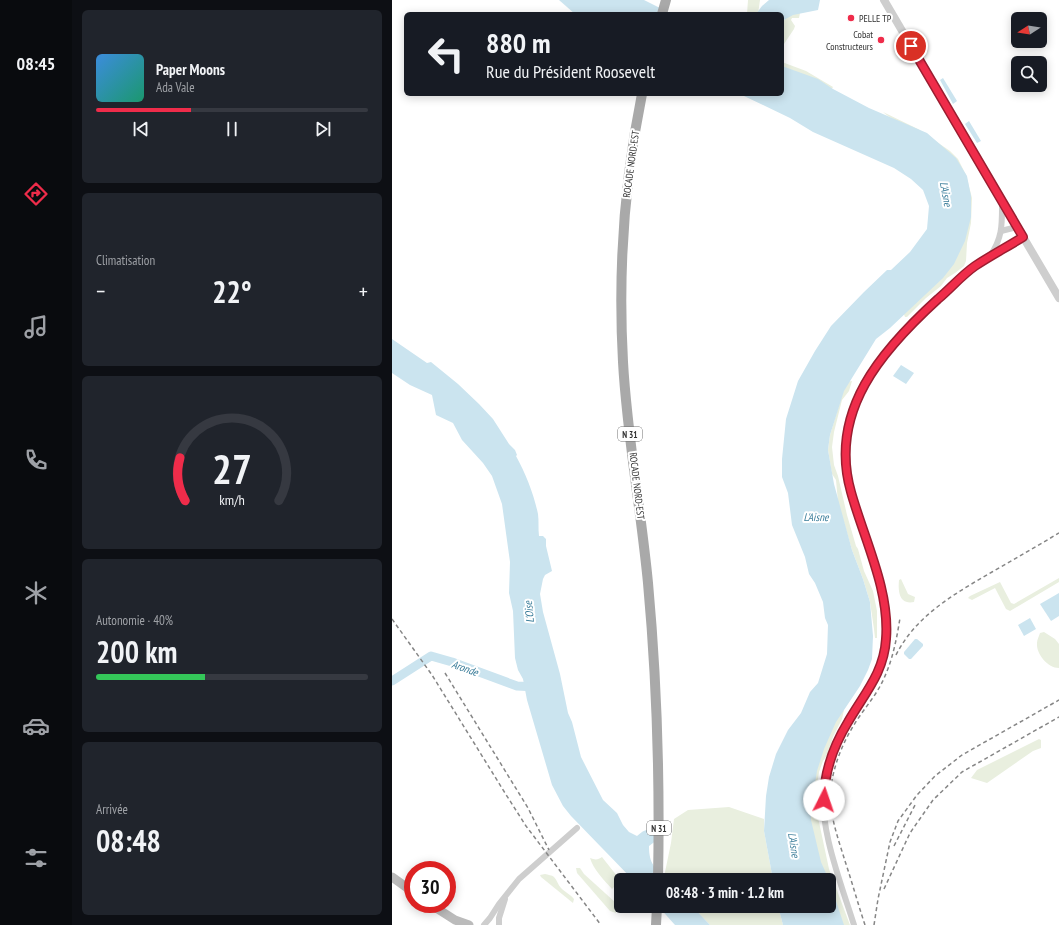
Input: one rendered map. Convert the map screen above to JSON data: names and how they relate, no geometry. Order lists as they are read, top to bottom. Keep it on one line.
{"streets":{"main road":["ROCADE NORD-EST","N 31"]},"water":["L'Aisne","L'Oise","Aronde"],"places":["PELLE TP","Cobat Constructeurs"],"north":"left","page":{"tabs":"08:45","turn":["880 m","Rue du Président Roosevelt"],"song":["Paper Moons","Ada Vale"],"tile":["Climatisation",["Autonomie · 40%","200 km"],["Arrivée","08:48"]],"heat":["−","22°","+"],"limit":"30","trip":"08:48 · 3 min · 1.2 km","gauge":["27","km/h"]}}
